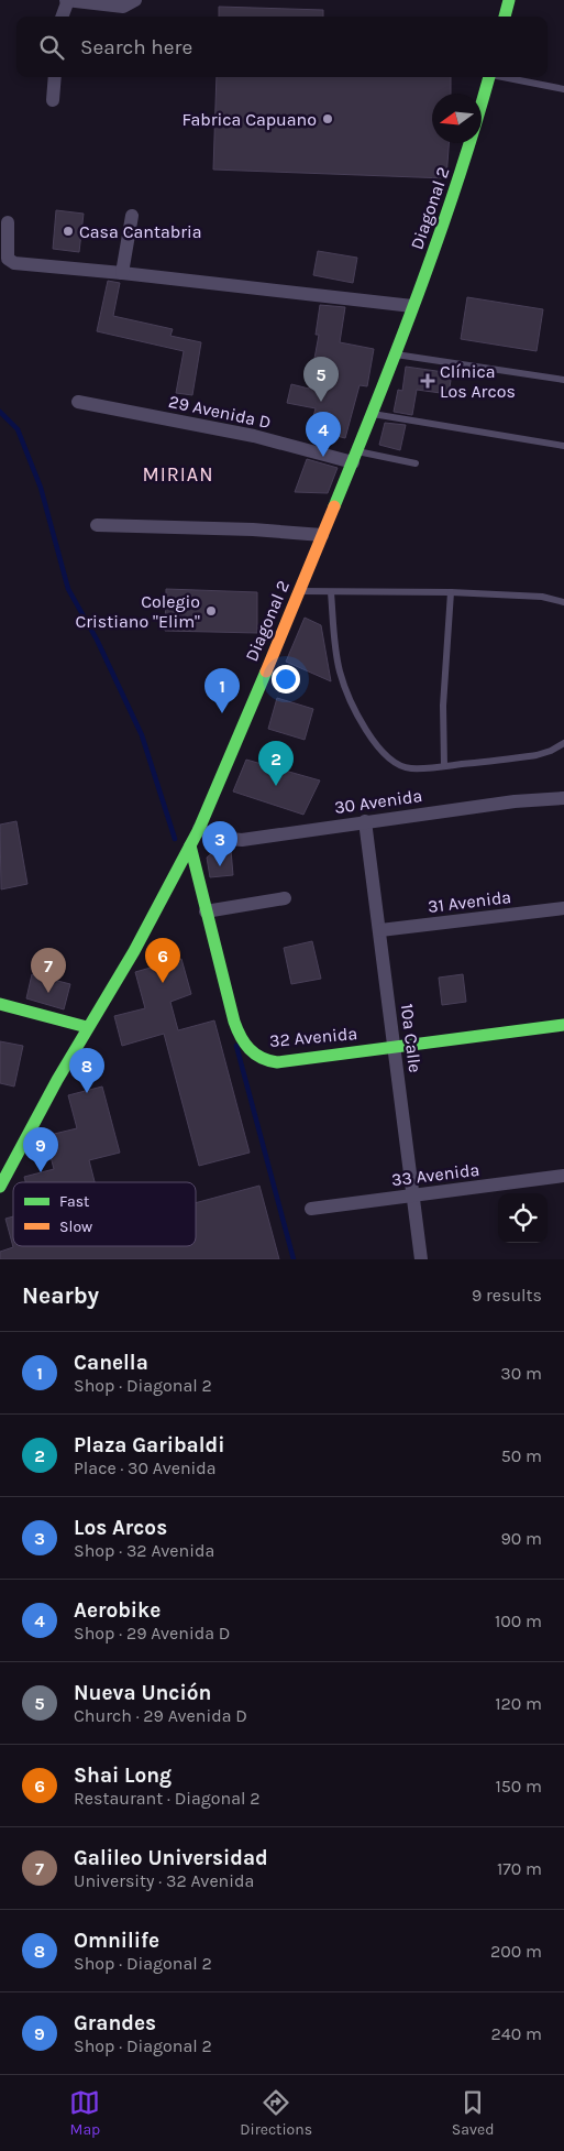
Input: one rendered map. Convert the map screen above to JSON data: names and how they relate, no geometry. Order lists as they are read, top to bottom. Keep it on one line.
{"streets":{"main road":["Diagonal 2","32 Avenida"],"street":["29 Avenida D","30 Avenida","31 Avenida","10a Calle","33 Avenida"]},"crossings":[["Diagonal 2","29 Avenida D"],["Diagonal 2","30 Avenida"],["Diagonal 2","32 Avenida"],["30 Avenida","10a Calle"],["31 Avenida","10a Calle"],["32 Avenida","10a Calle"],["10a Calle","33 Avenida"]],"districts":["MIRIAN"],"places":{"other":["Fabrica Capuano","Casa Cantabria","Colegio Cristiano \"Elim\""],"health":["Clínica Los Arcos"]},"legend":["Fast","Slow"],"north":"left","page":{"search":"Search here","pins":["5","4","1","2","3","6","7","8","9"],"heading":["Nearby","9 results"],"list":[{"mark":"1","name":"Canella","note":"Shop · Diagonal 2","value":"30 m"},{"mark":"2","name":"Plaza Garibaldi","note":"Place · 30 Avenida","value":"50 m"},{"mark":"3","name":"Los Arcos","note":"Shop · 32 Avenida","value":"90 m"},{"mark":"4","name":"Aerobike","note":"Shop · 29 Avenida D","value":"100 m"},{"mark":"5","name":"Nueva Unción","note":"Church · 29 Avenida D","value":"120 m"},{"mark":"6","name":"Shai Long","note":"Restaurant · Diagonal 2","value":"150 m"},{"mark":"7","name":"Galileo Universidad","note":"University · 32 Avenida","value":"170 m"},{"mark":"8","name":"Omnilife","note":"Shop · Diagonal 2","value":"200 m"},{"mark":"9","name":"Grandes","note":"Shop · Diagonal 2","value":"240 m"}],"nav":["Map","Directions","Saved"]}}
